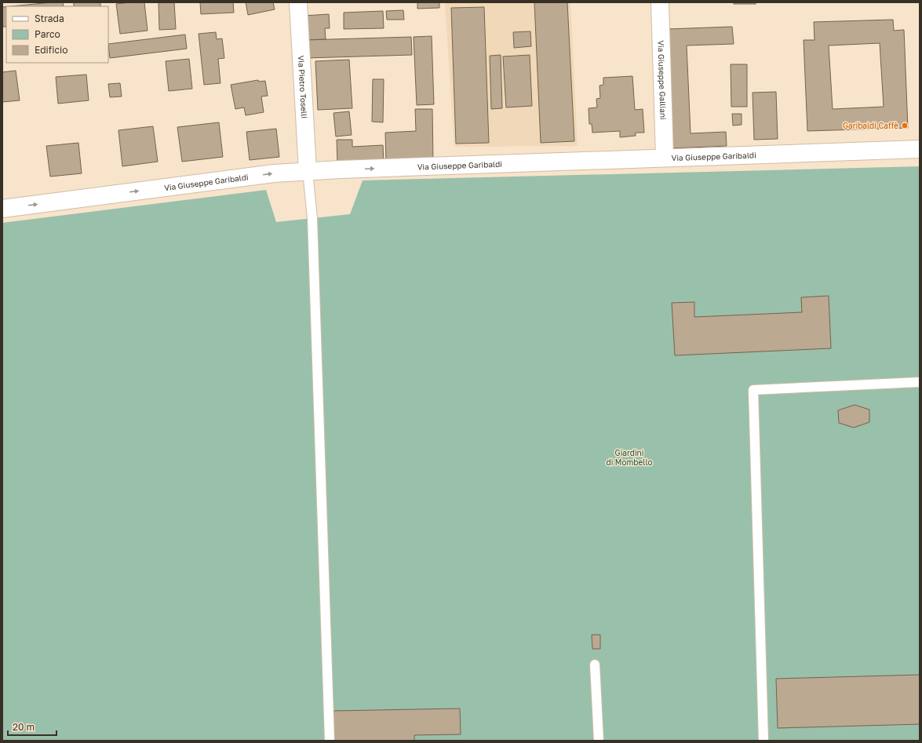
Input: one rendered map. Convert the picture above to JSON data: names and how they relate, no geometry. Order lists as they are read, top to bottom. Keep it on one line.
{"streets":{"street":["Via Giuseppe Galliani","Via Pietro Toselli","Via Giuseppe Garibaldi"]},"crossings":[["Via Giuseppe Galliani","Via Giuseppe Garibaldi"],["Via Pietro Toselli","Via Giuseppe Garibaldi"]],"one_way":["Via Giuseppe Garibaldi"],"parks":["Giardini di Mombello"],"places":["Garibaldi Caffè"],"legend":["Strada","Parco","Edificio"],"scale_bar":"20 m"}
